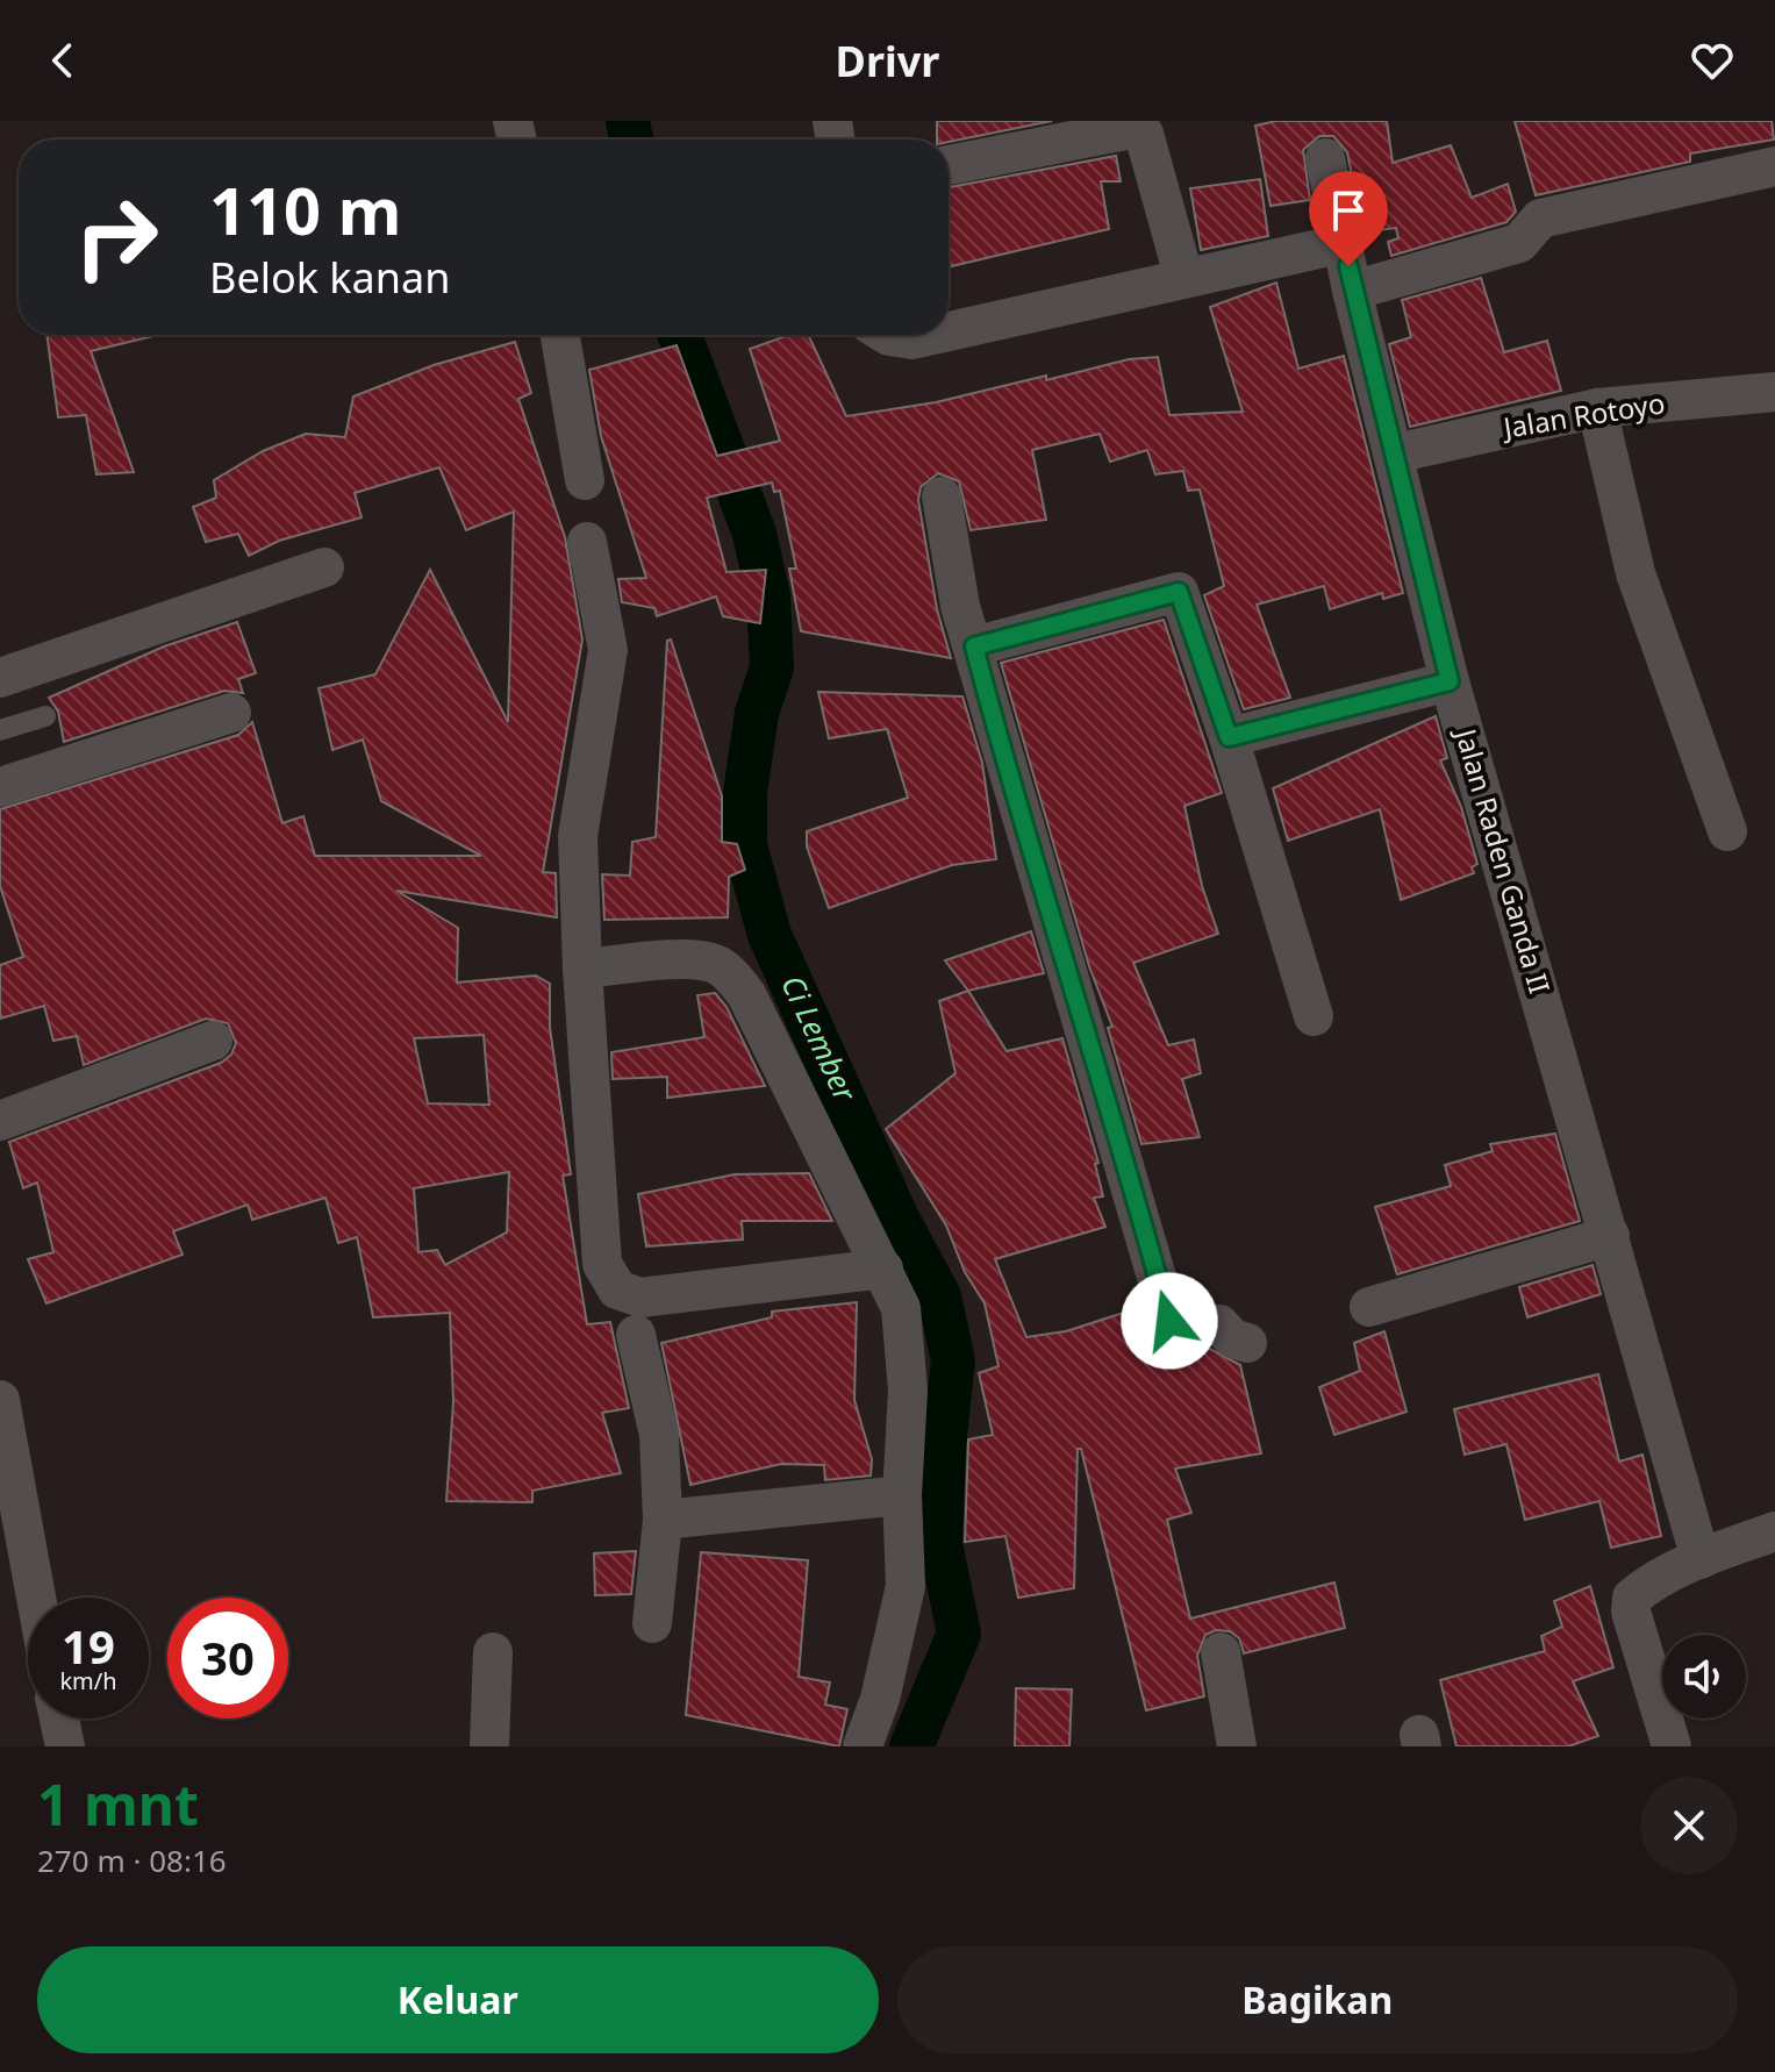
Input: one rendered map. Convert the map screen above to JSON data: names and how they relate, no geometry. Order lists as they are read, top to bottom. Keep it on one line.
{"streets":{"street":["Jalan Rotoyo","Jalan Raden Ganda II"]},"crossings":[["Jalan Rotoyo","Jalan Raden Ganda II"]],"water":["Ci Lember"],"page":{"header":"Drivr","turn":["110 m","Belok kanan"],"speed":"19 km/h","limit":"30","heading":["1 mnt","270 m · 08:16"],"buttons":["Keluar","Bagikan"]}}
